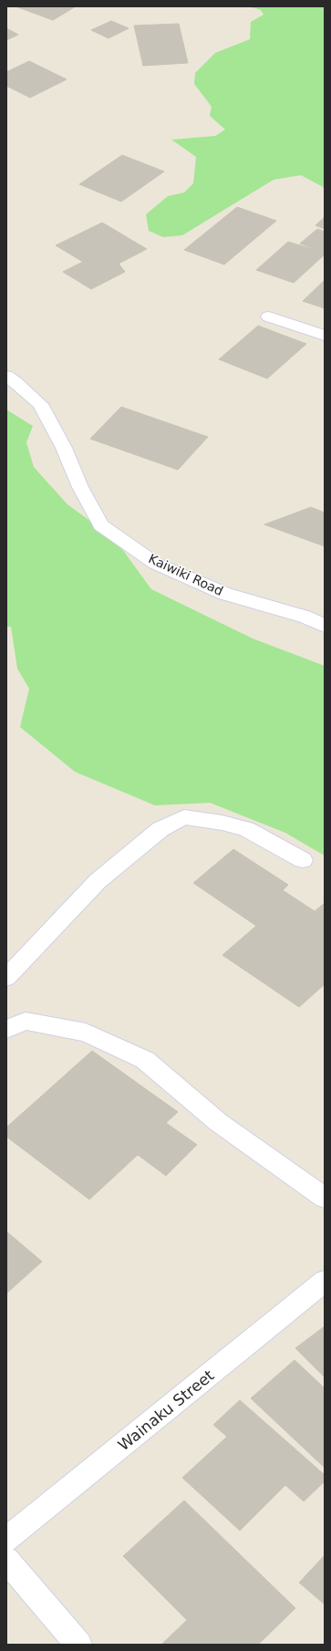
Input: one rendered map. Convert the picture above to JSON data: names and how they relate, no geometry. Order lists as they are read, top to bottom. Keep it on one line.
{"streets":{"street":["Kaiwiki Road","Wainaku Street"]}}
